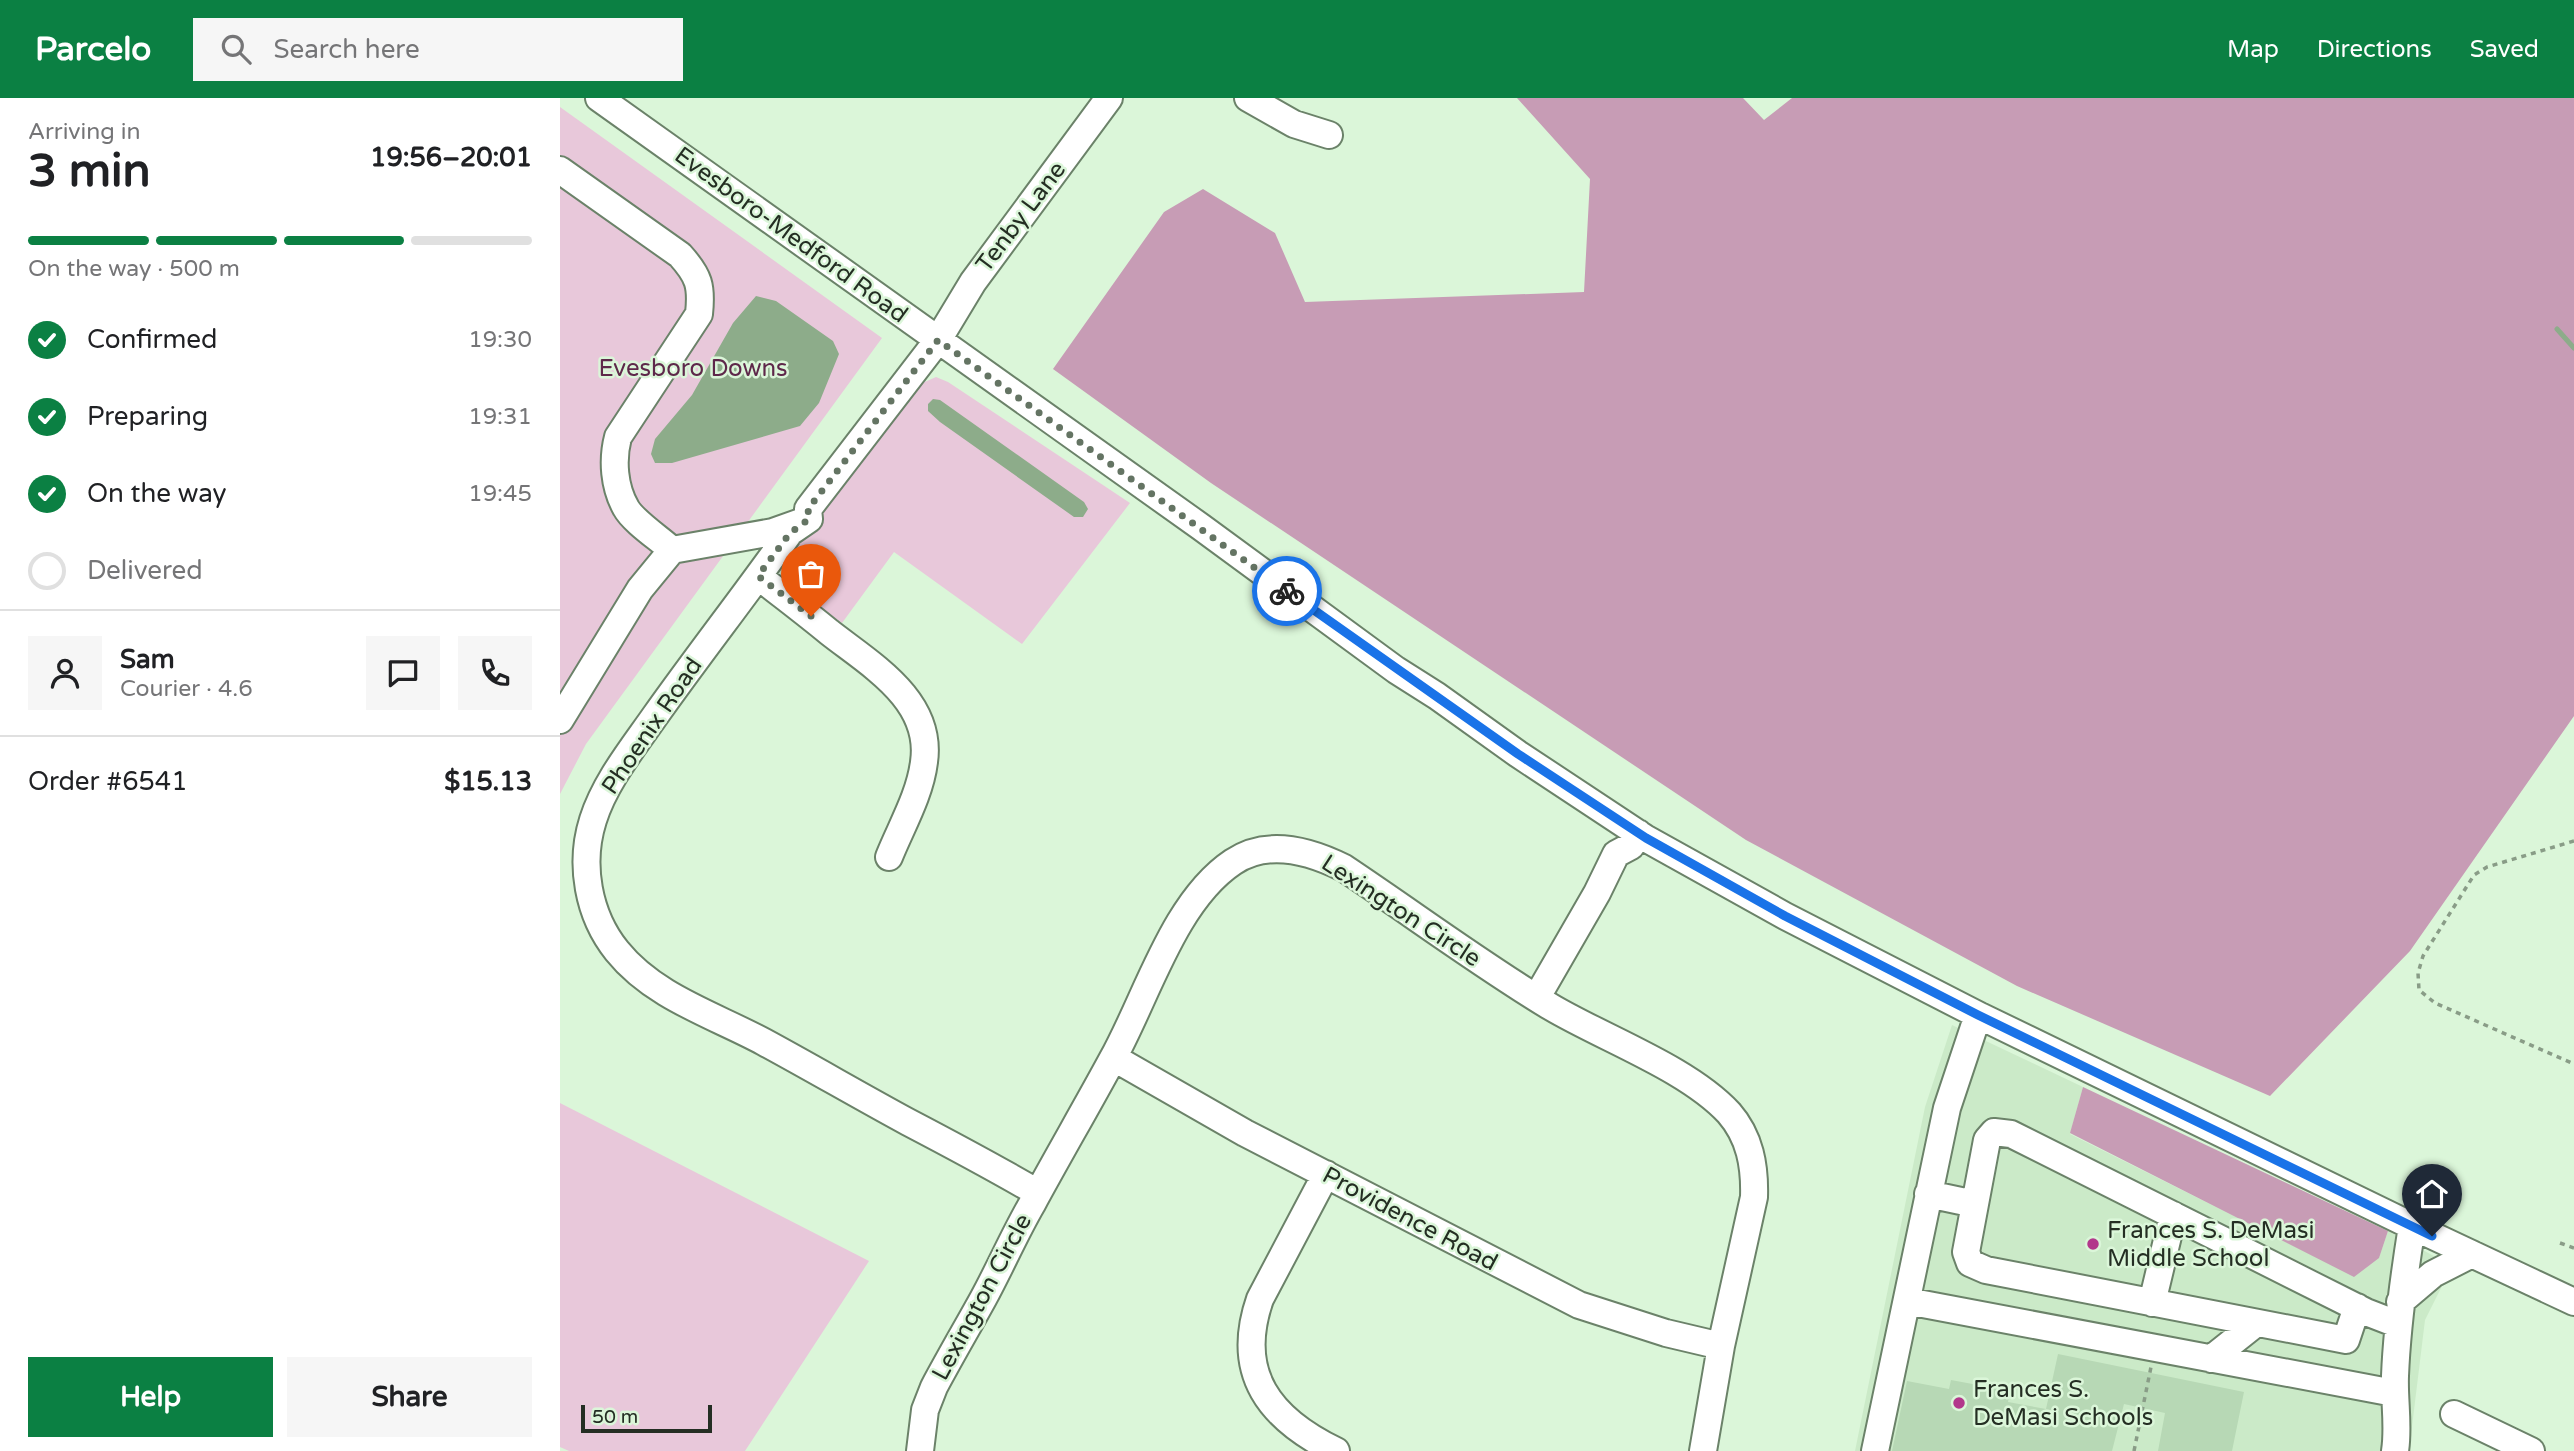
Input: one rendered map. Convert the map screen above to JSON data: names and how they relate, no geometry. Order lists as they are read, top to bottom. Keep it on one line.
{"streets":{"street":["Tenby Lane","Evesboro-Medford Road","Phoenix Road","Lexington Circle","Providence Road"]},"crossings":[["Tenby Lane","Evesboro-Medford Road"],["Tenby Lane","Phoenix Road"],["Evesboro-Medford Road","Phoenix Road"],["Phoenix Road","Lexington Circle"],["Lexington Circle","Providence Road"]],"parks":["Evesboro Downs"],"places":["Frances S. DeMasi Middle School","Frances S. DeMasi Schools"],"scale_bar":"50 m","page":{"header":"Parcelo","search":"Search here","nav":["Map","Directions","Saved"],"heading":["3 min","Arriving in","19:56–20:01"],"panel":["Sam","Courier · 4.6","Order #6541","$15.13"],"bar":"On the way · 500 m","list":[["Confirmed","19:30"],["Preparing","19:31"],["On the way","19:45"],"Delivered"],"buttons":["Help","Share"],"scale":"50 m"}}
